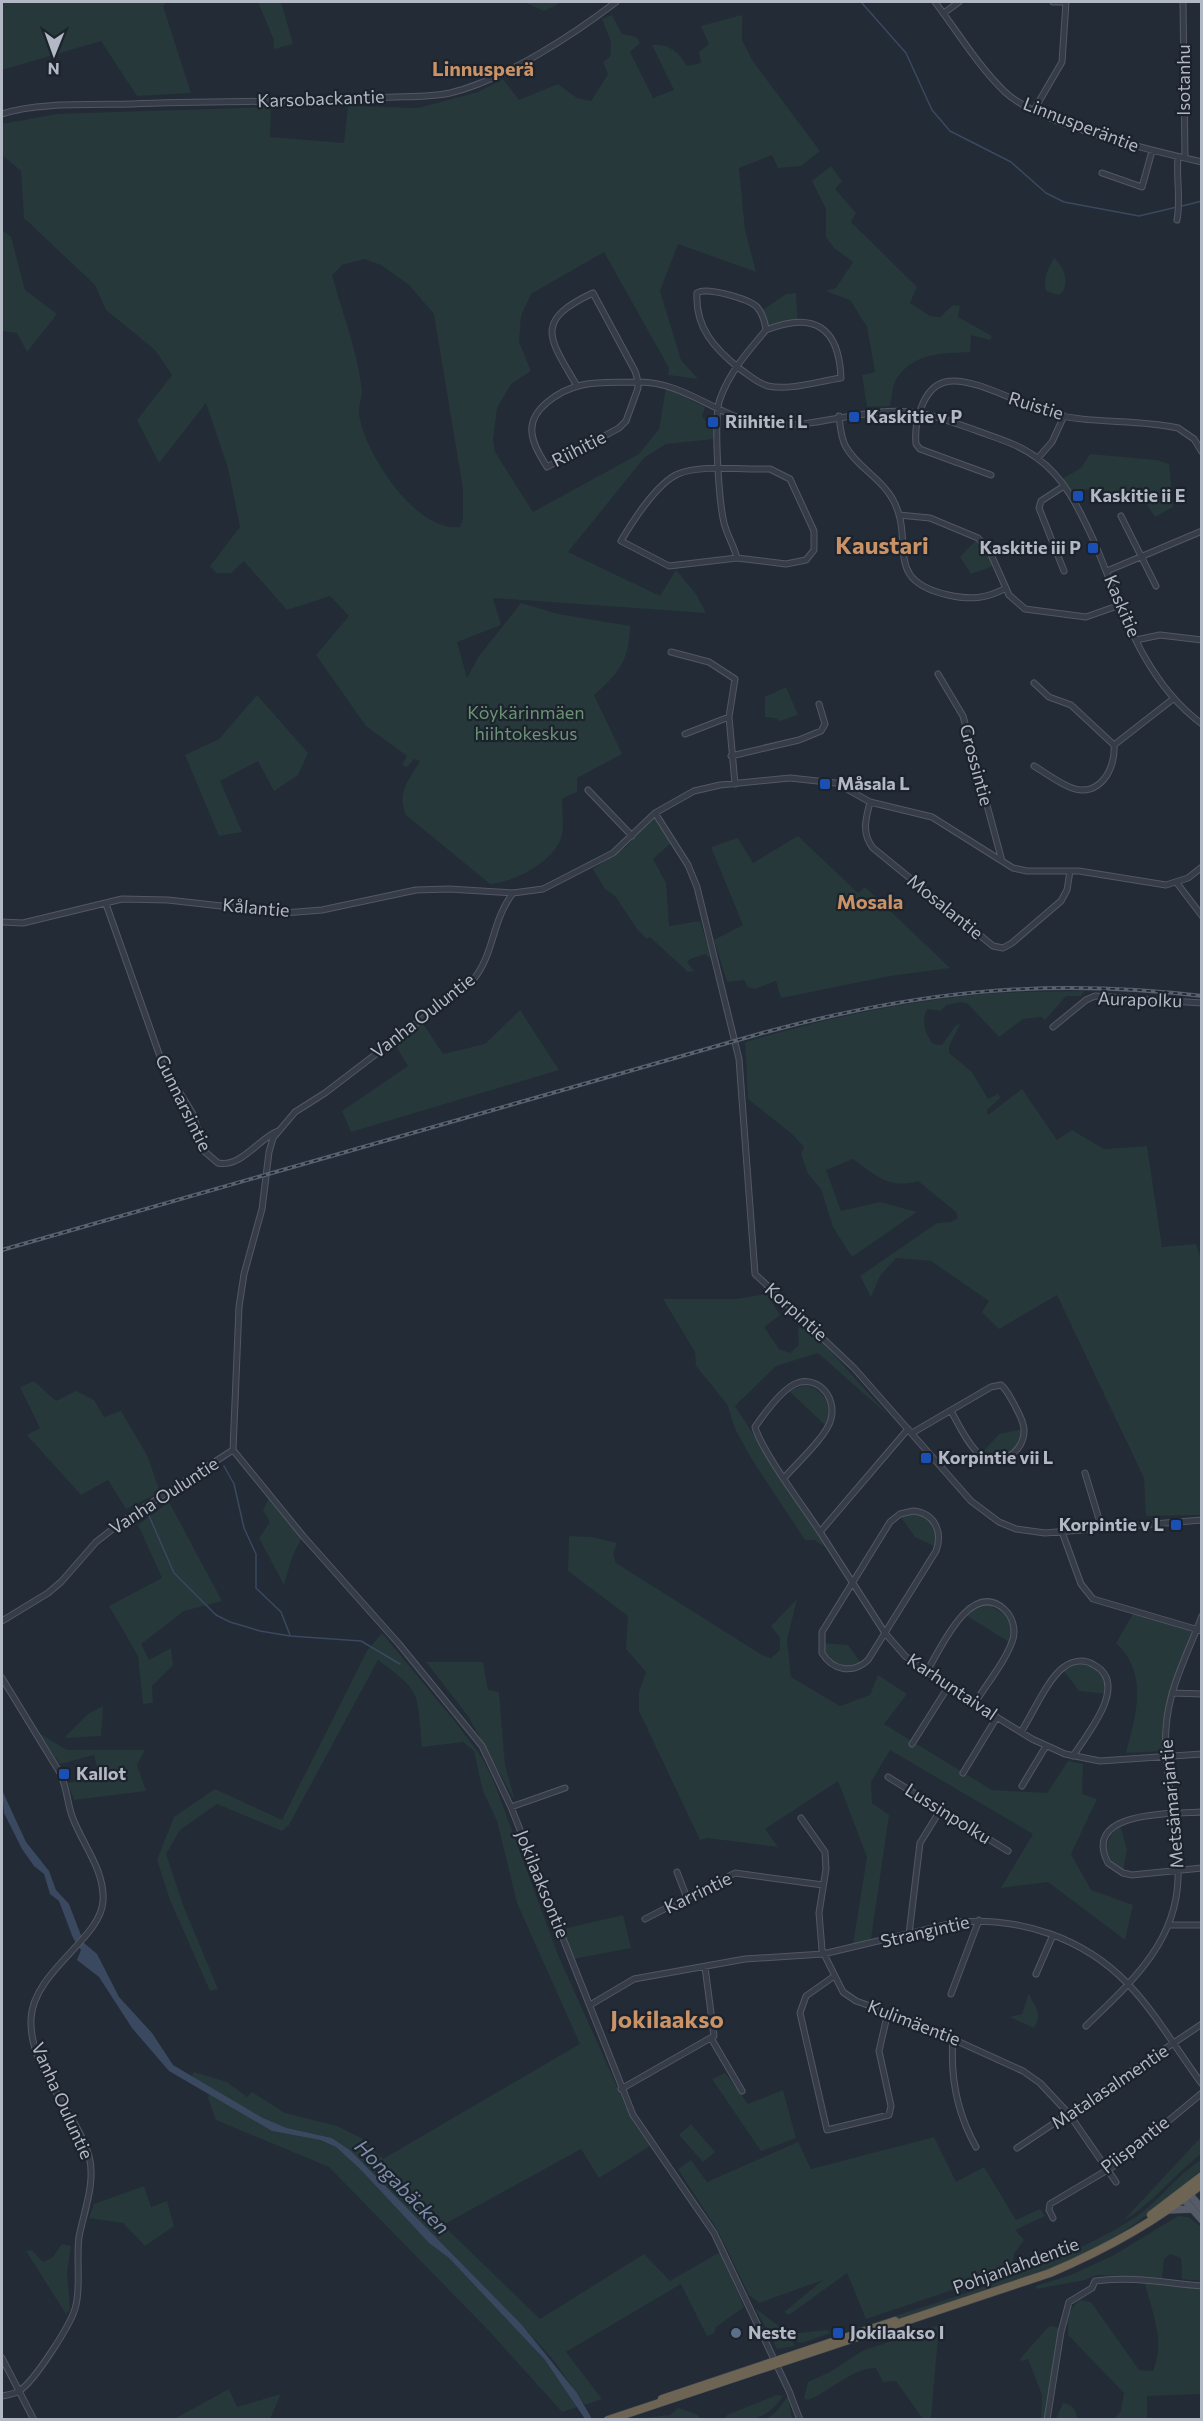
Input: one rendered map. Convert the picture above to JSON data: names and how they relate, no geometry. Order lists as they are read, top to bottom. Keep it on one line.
{"streets":{"highway":["Pohjanlahdentie"],"street":["Isotanhu","Karsobackantie","Linnusperäntie","Ruistie","Riihitie","Kaskitie","Grossintie","Mosalantie","Kålantie","Aurapolku","Vanha Ouluntie","Gunnarsintie","Korpintie","Karhuntaival","Metsämarjantie","Lussinpolku","Jokilaaksontie","Karrintie","Strangintie","Kulimäentie","Matalasalmentie","Piispantie"]},"crossings":[["Isotanhu","Linnusperäntie"],["Ruistie","Kaskitie"],["Riihitie","Kaskitie"],["Kålantie","Vanha Ouluntie"],["Kålantie","Gunnarsintie"],["Vanha Ouluntie","Gunnarsintie"],["Vanha Ouluntie","Jokilaaksontie"],["Karhuntaival","Metsämarjantie"],["Metsämarjantie","Strangintie"],["Jokilaaksontie","Strangintie"],["Jokilaaksontie","Pohjanlahdentie"],["Karrintie","Kulimäentie"],["Strangintie","Kulimäentie"],["Strangintie","Matalasalmentie"],["Kulimäentie","Matalasalmentie"],["Kulimäentie","Piispantie"]],"districts":["Linnusperä","Kaustari","Mosala","Jokilaakso"],"water":["Hongabäcken"],"parks":["Köykärinmäen hiihtokeskus"],"places":{"transit":["Kaskitie v P","Riihitie i L","Kaskitie ii E","Kaskitie iii P","Måsala L","Korpintie vii L","Korpintie v L","Kallot","Jokilaakso I"],"other":["Neste"]},"north":"bottom"}
